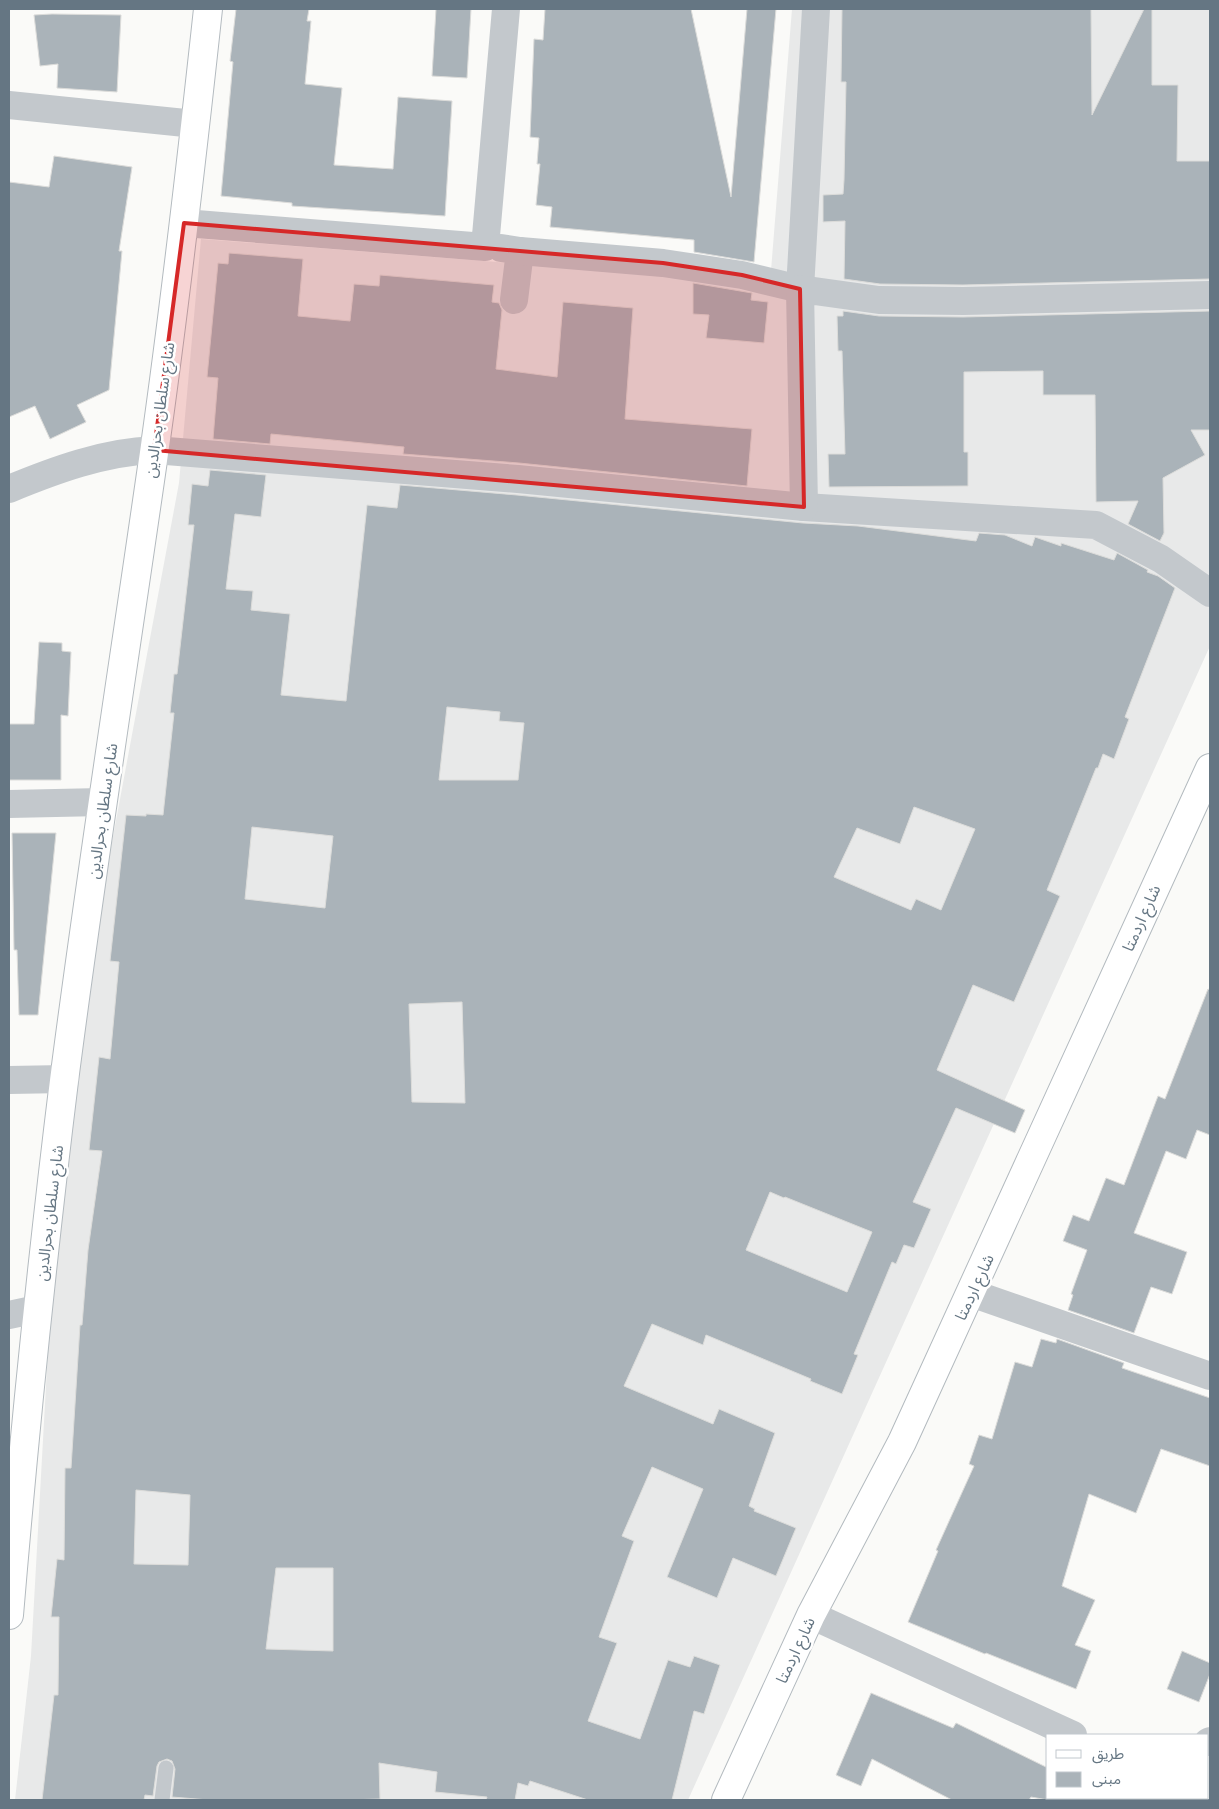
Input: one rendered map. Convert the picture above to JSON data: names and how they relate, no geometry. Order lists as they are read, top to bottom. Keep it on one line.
{"streets":{"street":["شارع سلطان بحرالدين","شارع اردمتا"]},"legend":["طريق","مبنى"]}
